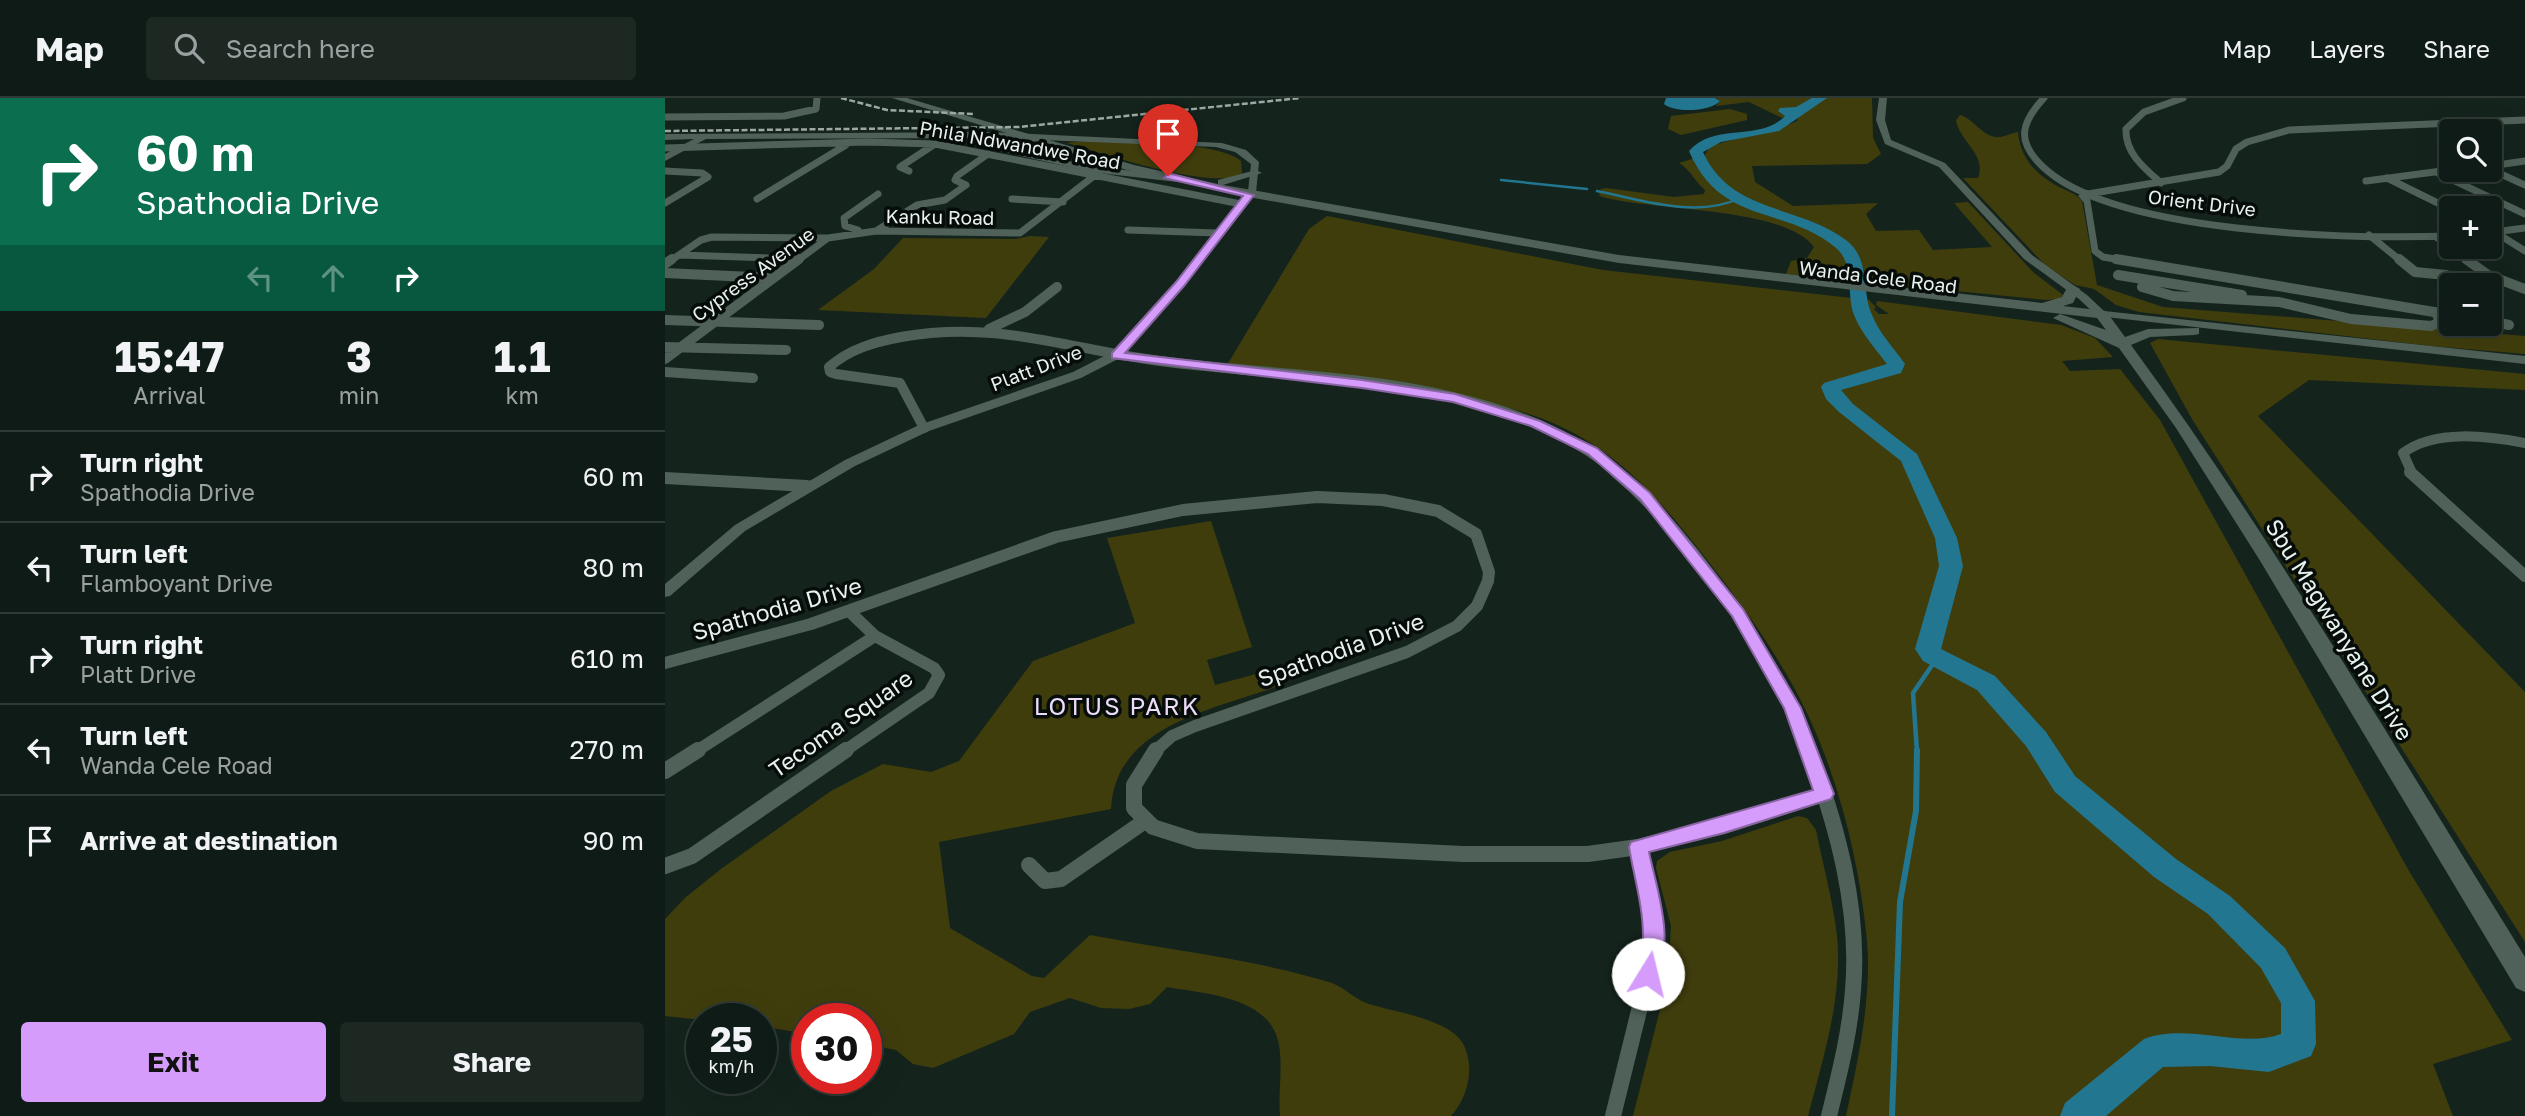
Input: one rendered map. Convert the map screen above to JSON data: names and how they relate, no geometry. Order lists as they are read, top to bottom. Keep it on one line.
{"streets":{"main road":["Wanda Cele Road","Sbu Magwanyane Drive"],"street":["Phila Ndwandwe Road","Orient Drive","Kanku Road","Cypress Avenue","Platt Drive","Spathodia Drive","Tecoma Square"]},"crossings":[["Phila Ndwandwe Road","Cypress Avenue"],["Phila Ndwandwe Road","Wanda Cele Road"],["Phila Ndwandwe Road","Platt Drive"],["Kanku Road","Cypress Avenue"],["Wanda Cele Road","Platt Drive"],["Wanda Cele Road","Sbu Magwanyane Drive"]],"districts":["LOTUS PARK"],"page":{"header":"Map","search":"Search here","nav":["Map","Layers","Share"],"turn":["60 m","Spathodia Drive"],"map_buttons":["+","−"],"eta":["15:47","Arrival","3","min","1.1","km"],"list":[{"name":"Turn right","note":"Spathodia Drive","value":"60 m"},{"name":"Turn left","note":"Flamboyant Drive","value":"80 m"},{"name":"Turn right","note":"Platt Drive","value":"610 m"},{"name":"Turn left","note":"Wanda Cele Road","value":"270 m"},{"name":"Arrive at destination","value":"90 m"}],"speed":"25 km/h","limit":"30","buttons":["Exit","Share"]}}
